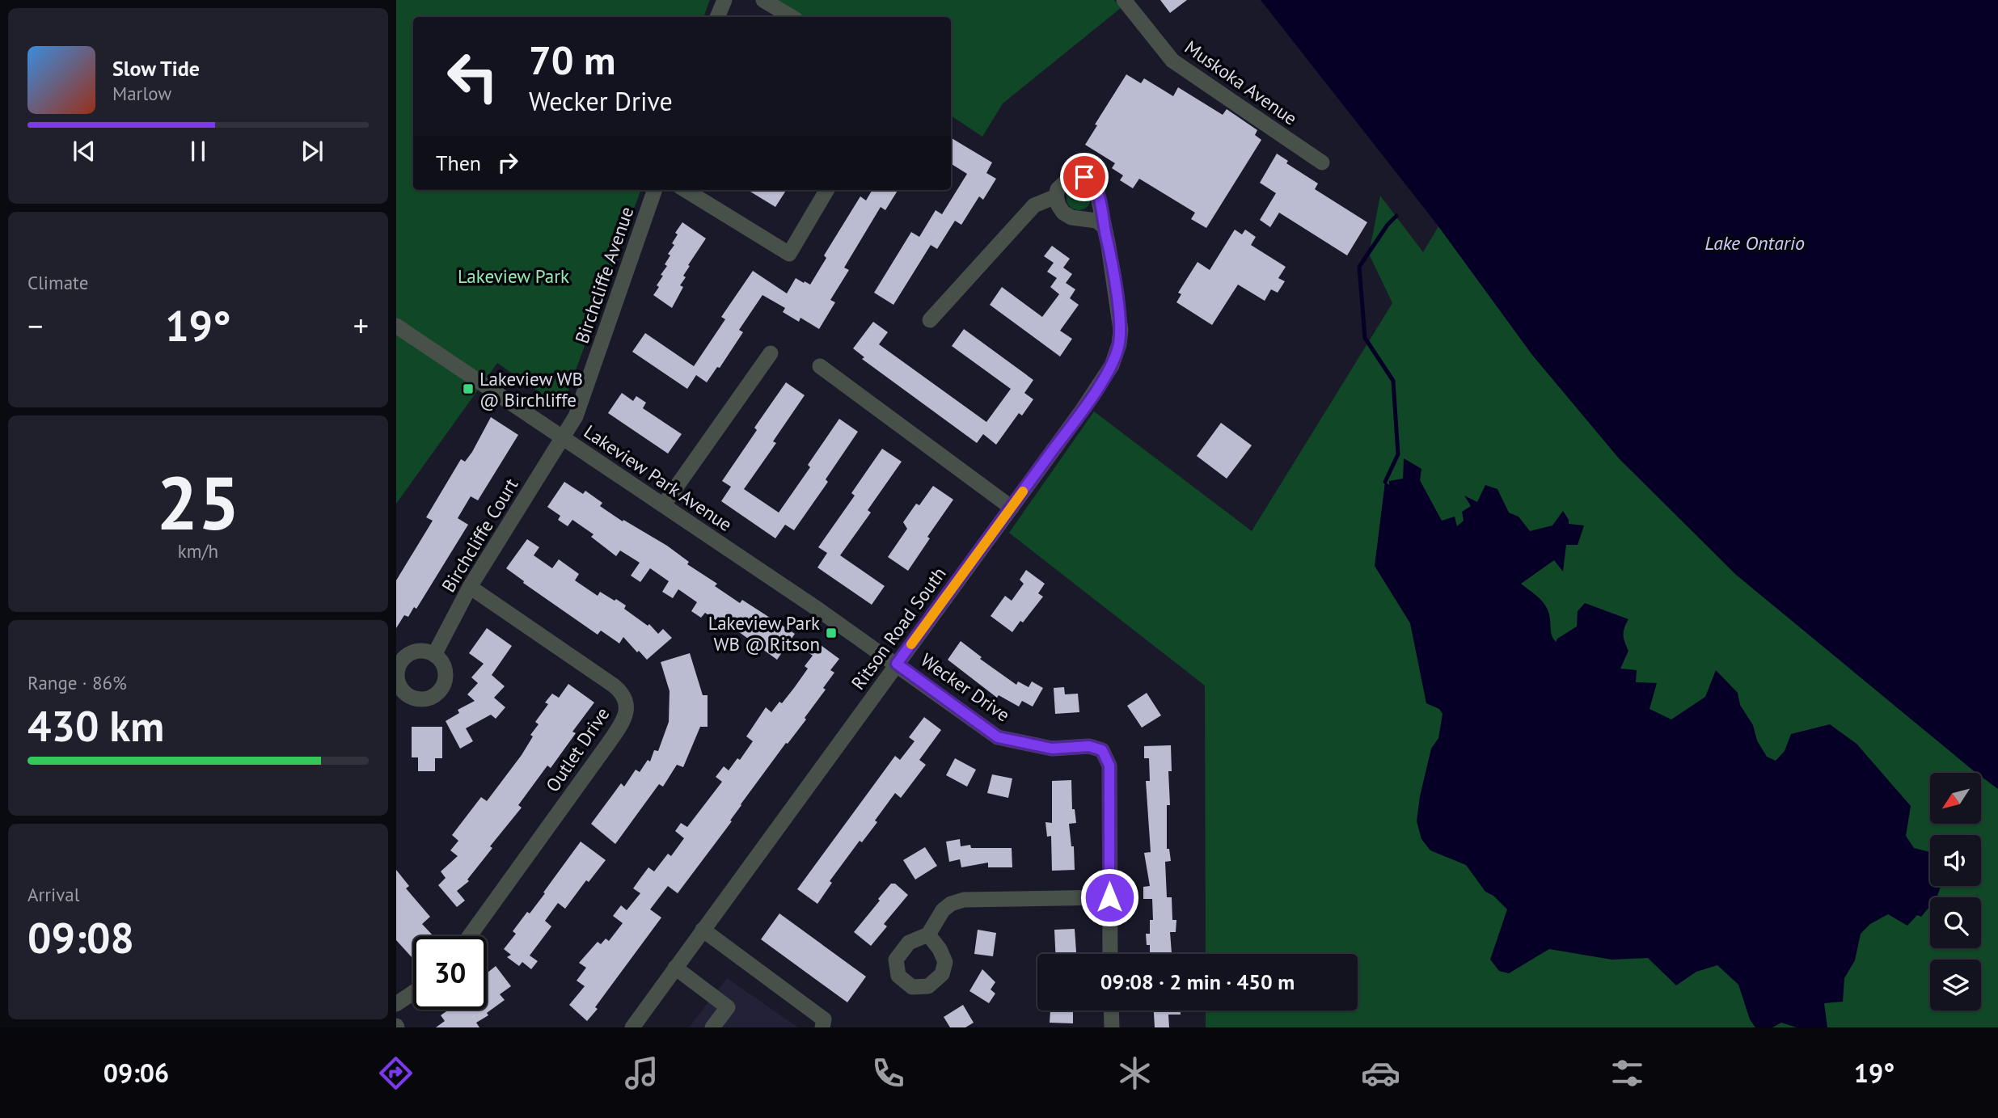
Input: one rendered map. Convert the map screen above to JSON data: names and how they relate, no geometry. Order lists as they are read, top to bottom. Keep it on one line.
{"streets":{"street":["Muskoka Avenue","Birchcliffe Avenue","Lakeview Park Avenue","Birchcliffe Court","Ritson Road South","Wecker Drive","Outlet Drive"]},"crossings":[["Birchcliffe Avenue","Lakeview Park Avenue"],["Birchcliffe Avenue","Birchcliffe Court"],["Lakeview Park Avenue","Birchcliffe Court"],["Lakeview Park Avenue","Ritson Road South"],["Lakeview Park Avenue","Wecker Drive"],["Birchcliffe Court","Outlet Drive"],["Ritson Road South","Wecker Drive"]],"water":["Lake Ontario"],"parks":["Lakeview Park"],"places":{"transit":["Lakeview WB @ Birchliffe","Lakeview Park WB @ Ritson"]},"north":"bottom left","page":{"turn":["70 m","Wecker Drive"],"song":["Slow Tide","Marlow"],"then":"Then","tile":["Climate",["25","km/h"],["Range · 86%","430 km"],["Arrival","09:08"]],"heat":["−","19°","+"],"limit":"30","trip":"09:08 · 2 min · 450 m","tabs":["09:06","19°"]}}
